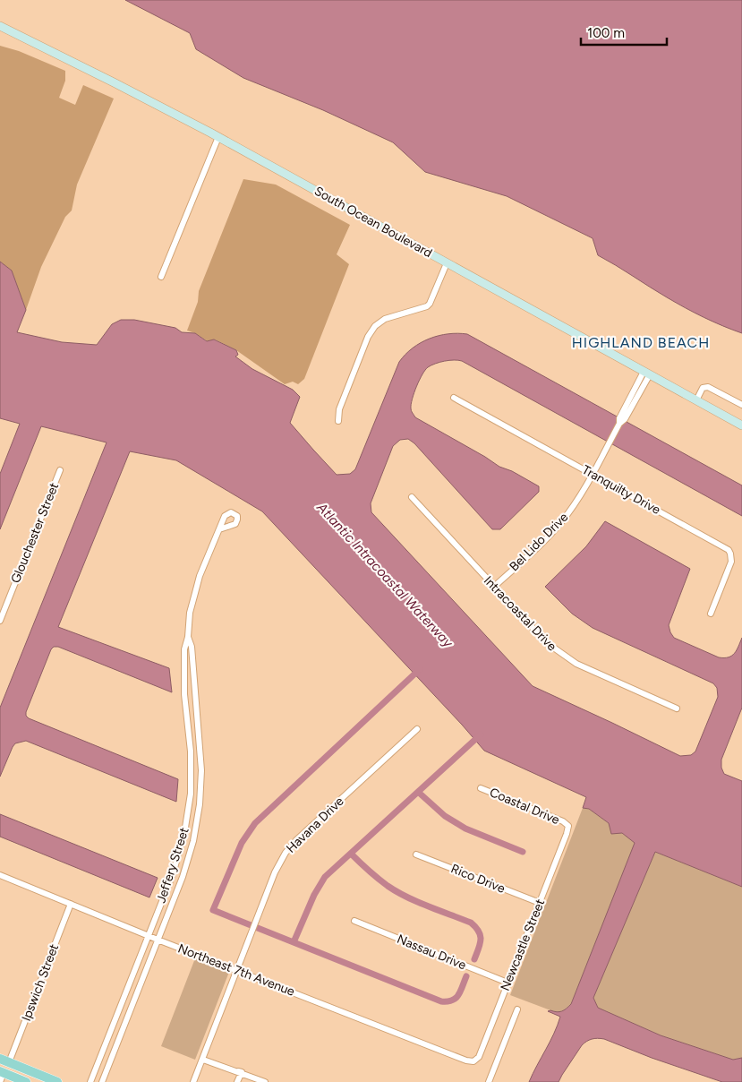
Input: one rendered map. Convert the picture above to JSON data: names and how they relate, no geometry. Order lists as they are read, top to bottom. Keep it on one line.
{"streets":{"main road":["South Ocean Boulevard"],"street":["Tranquilty Drive","Glouchester Street","Bel Lido Drive","Intracoastal Drive","Coastal Drive","Havana Drive","Jeffery Street","Rico Drive","Newcastle Street","Nassau Drive","Northeast 7th Avenue","Ipswich Street"]},"crossings":[["South Ocean Boulevard","Bel Lido Drive"],["Tranquilty Drive","Bel Lido Drive"],["Bel Lido Drive","Intracoastal Drive"],["Coastal Drive","Newcastle Street"],["Havana Drive","Northeast 7th Avenue"],["Jeffery Street","Northeast 7th Avenue"],["Rico Drive","Newcastle Street"],["Newcastle Street","Nassau Drive"],["Newcastle Street","Northeast 7th Avenue"],["Northeast 7th Avenue","Ipswich Street"]],"districts":["HIGHLAND BEACH"],"water":["Atlantic Intracoastal Waterway"],"scale_bar":"100 m"}
